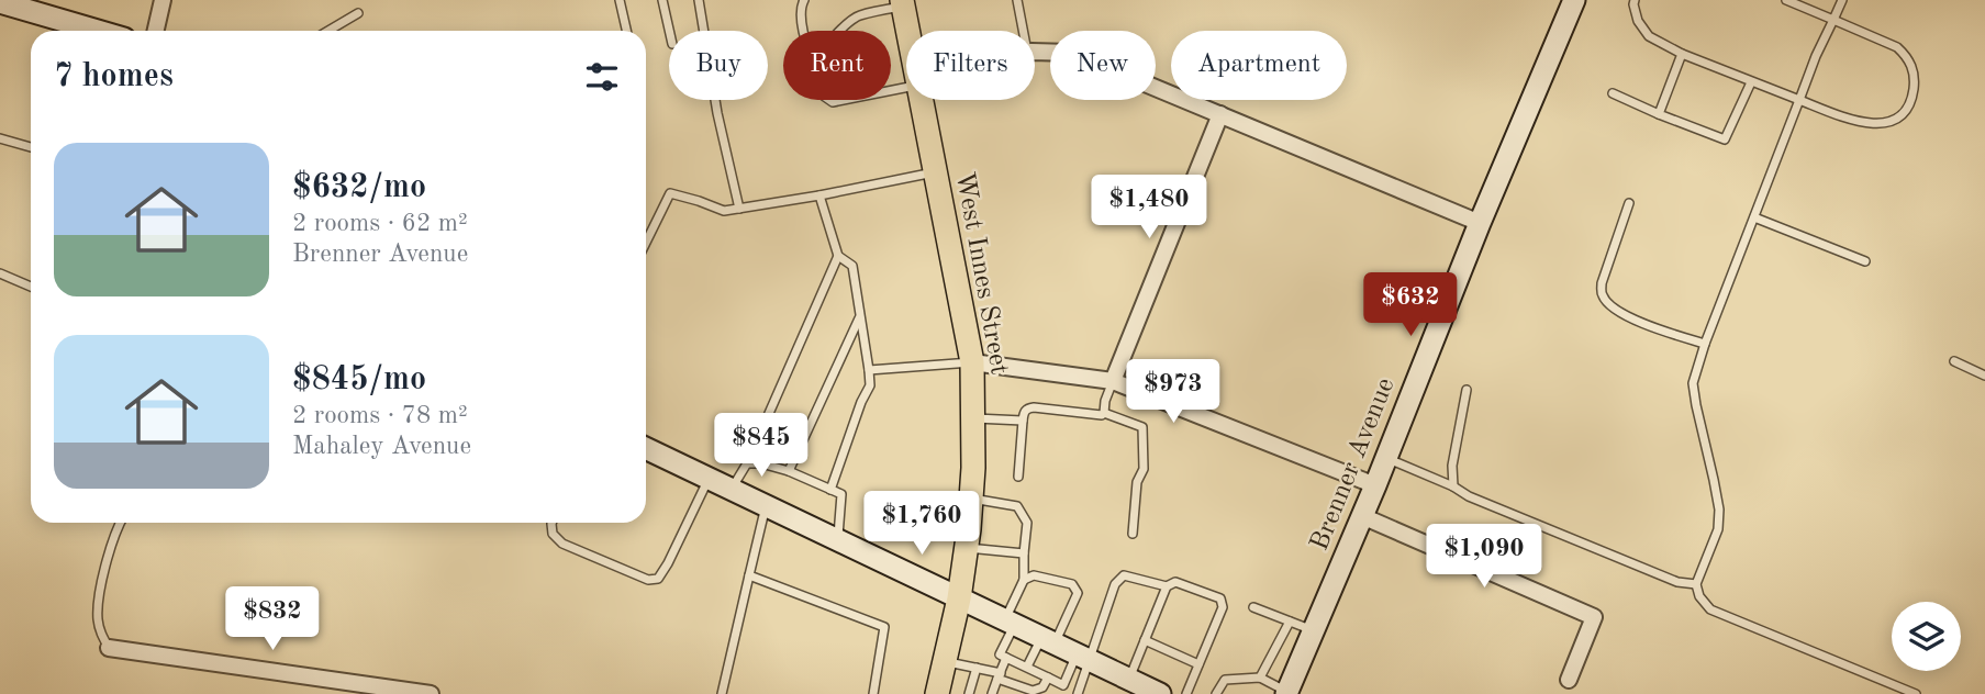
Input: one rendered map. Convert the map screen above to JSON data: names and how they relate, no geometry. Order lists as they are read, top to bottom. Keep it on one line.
{"streets":{"main road":["West Innes Street"],"street":["Brenner Avenue"]},"page":{"chip":["Buy","Rent","Filters","New","Apartment"],"heading":"7 homes","list":[{"name":"$632/mo","note":"2 rooms · 62 m² · Brenner Avenue"},{"name":"$845/mo","note":"2 rooms · 78 m² · Mahaley Avenue"}],"price":["$1,480","$632","$973","$845","$1,760","$1,090","$832"]}}
